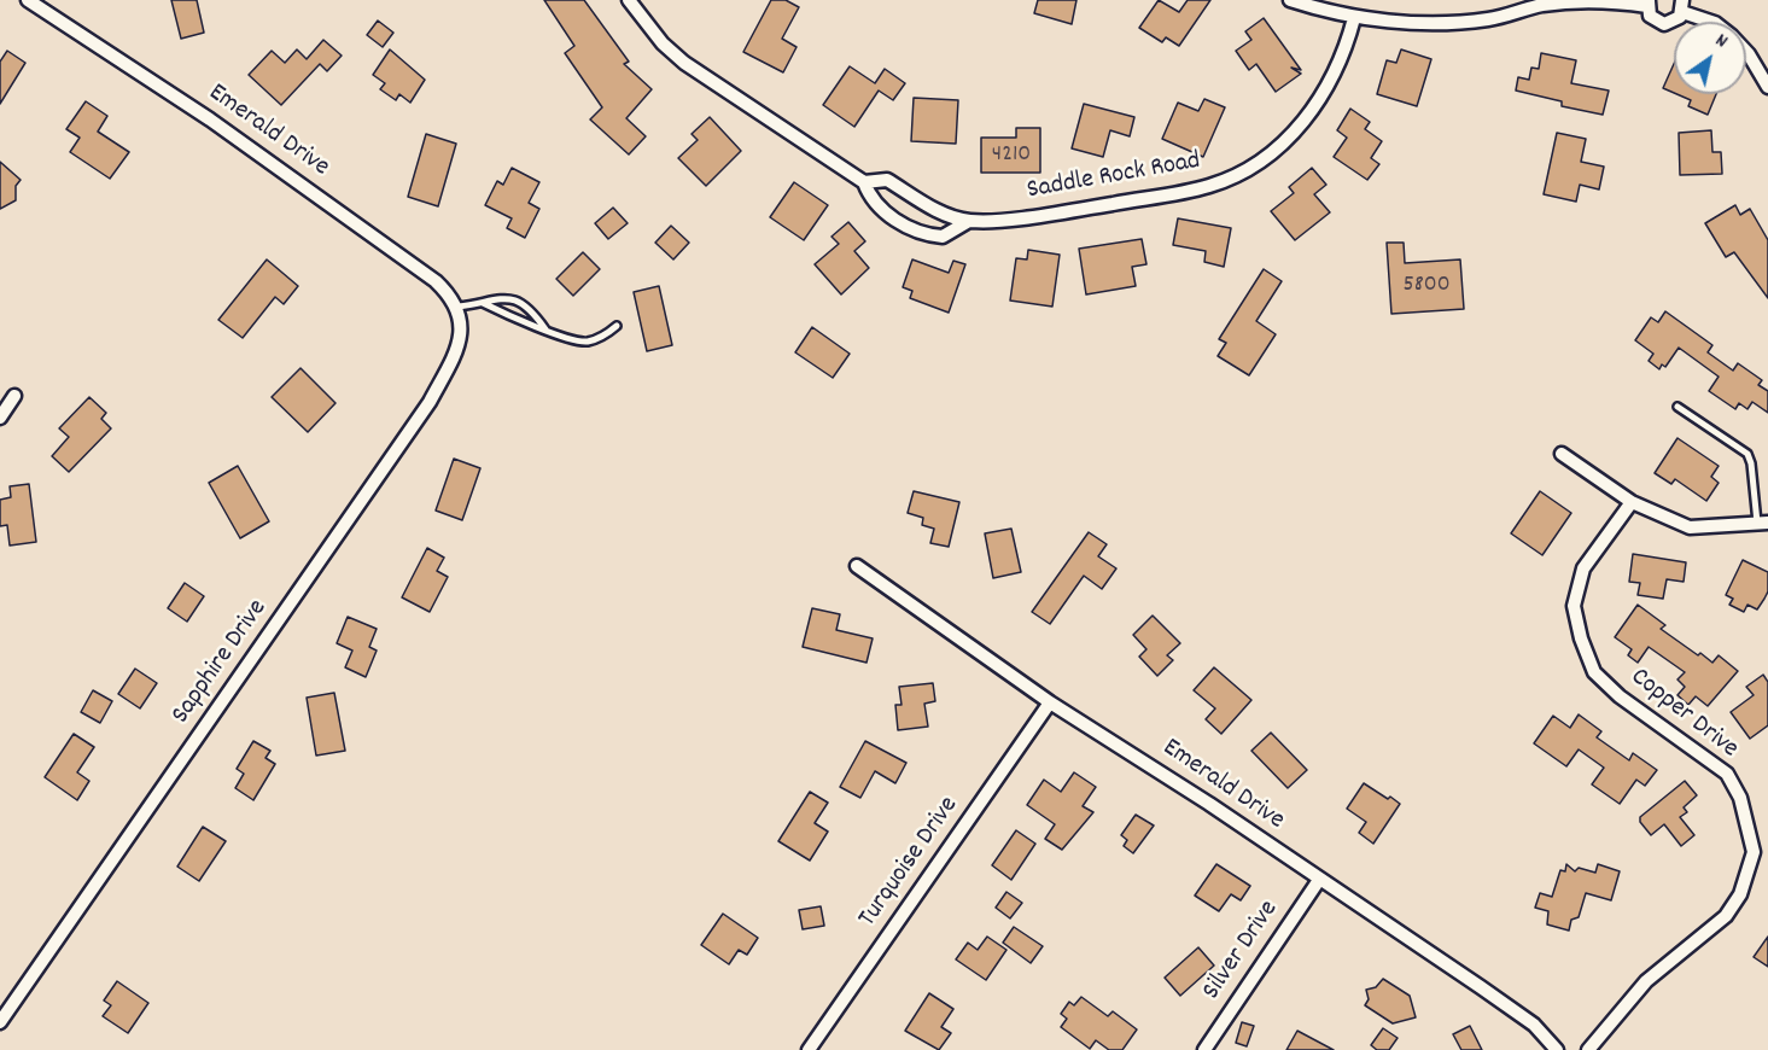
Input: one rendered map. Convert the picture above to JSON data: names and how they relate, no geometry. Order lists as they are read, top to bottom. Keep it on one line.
{"streets":{"street":["Emerald Drive","Saddle Rock Road","Sapphire Drive","Copper Drive","Turquoise Drive","Silver Drive"]},"crossings":[["Emerald Drive","Sapphire Drive"],["Emerald Drive","Turquoise Drive"],["Emerald Drive","Silver Drive"]],"house_numbers":["4210","5800"],"north":"top right"}
